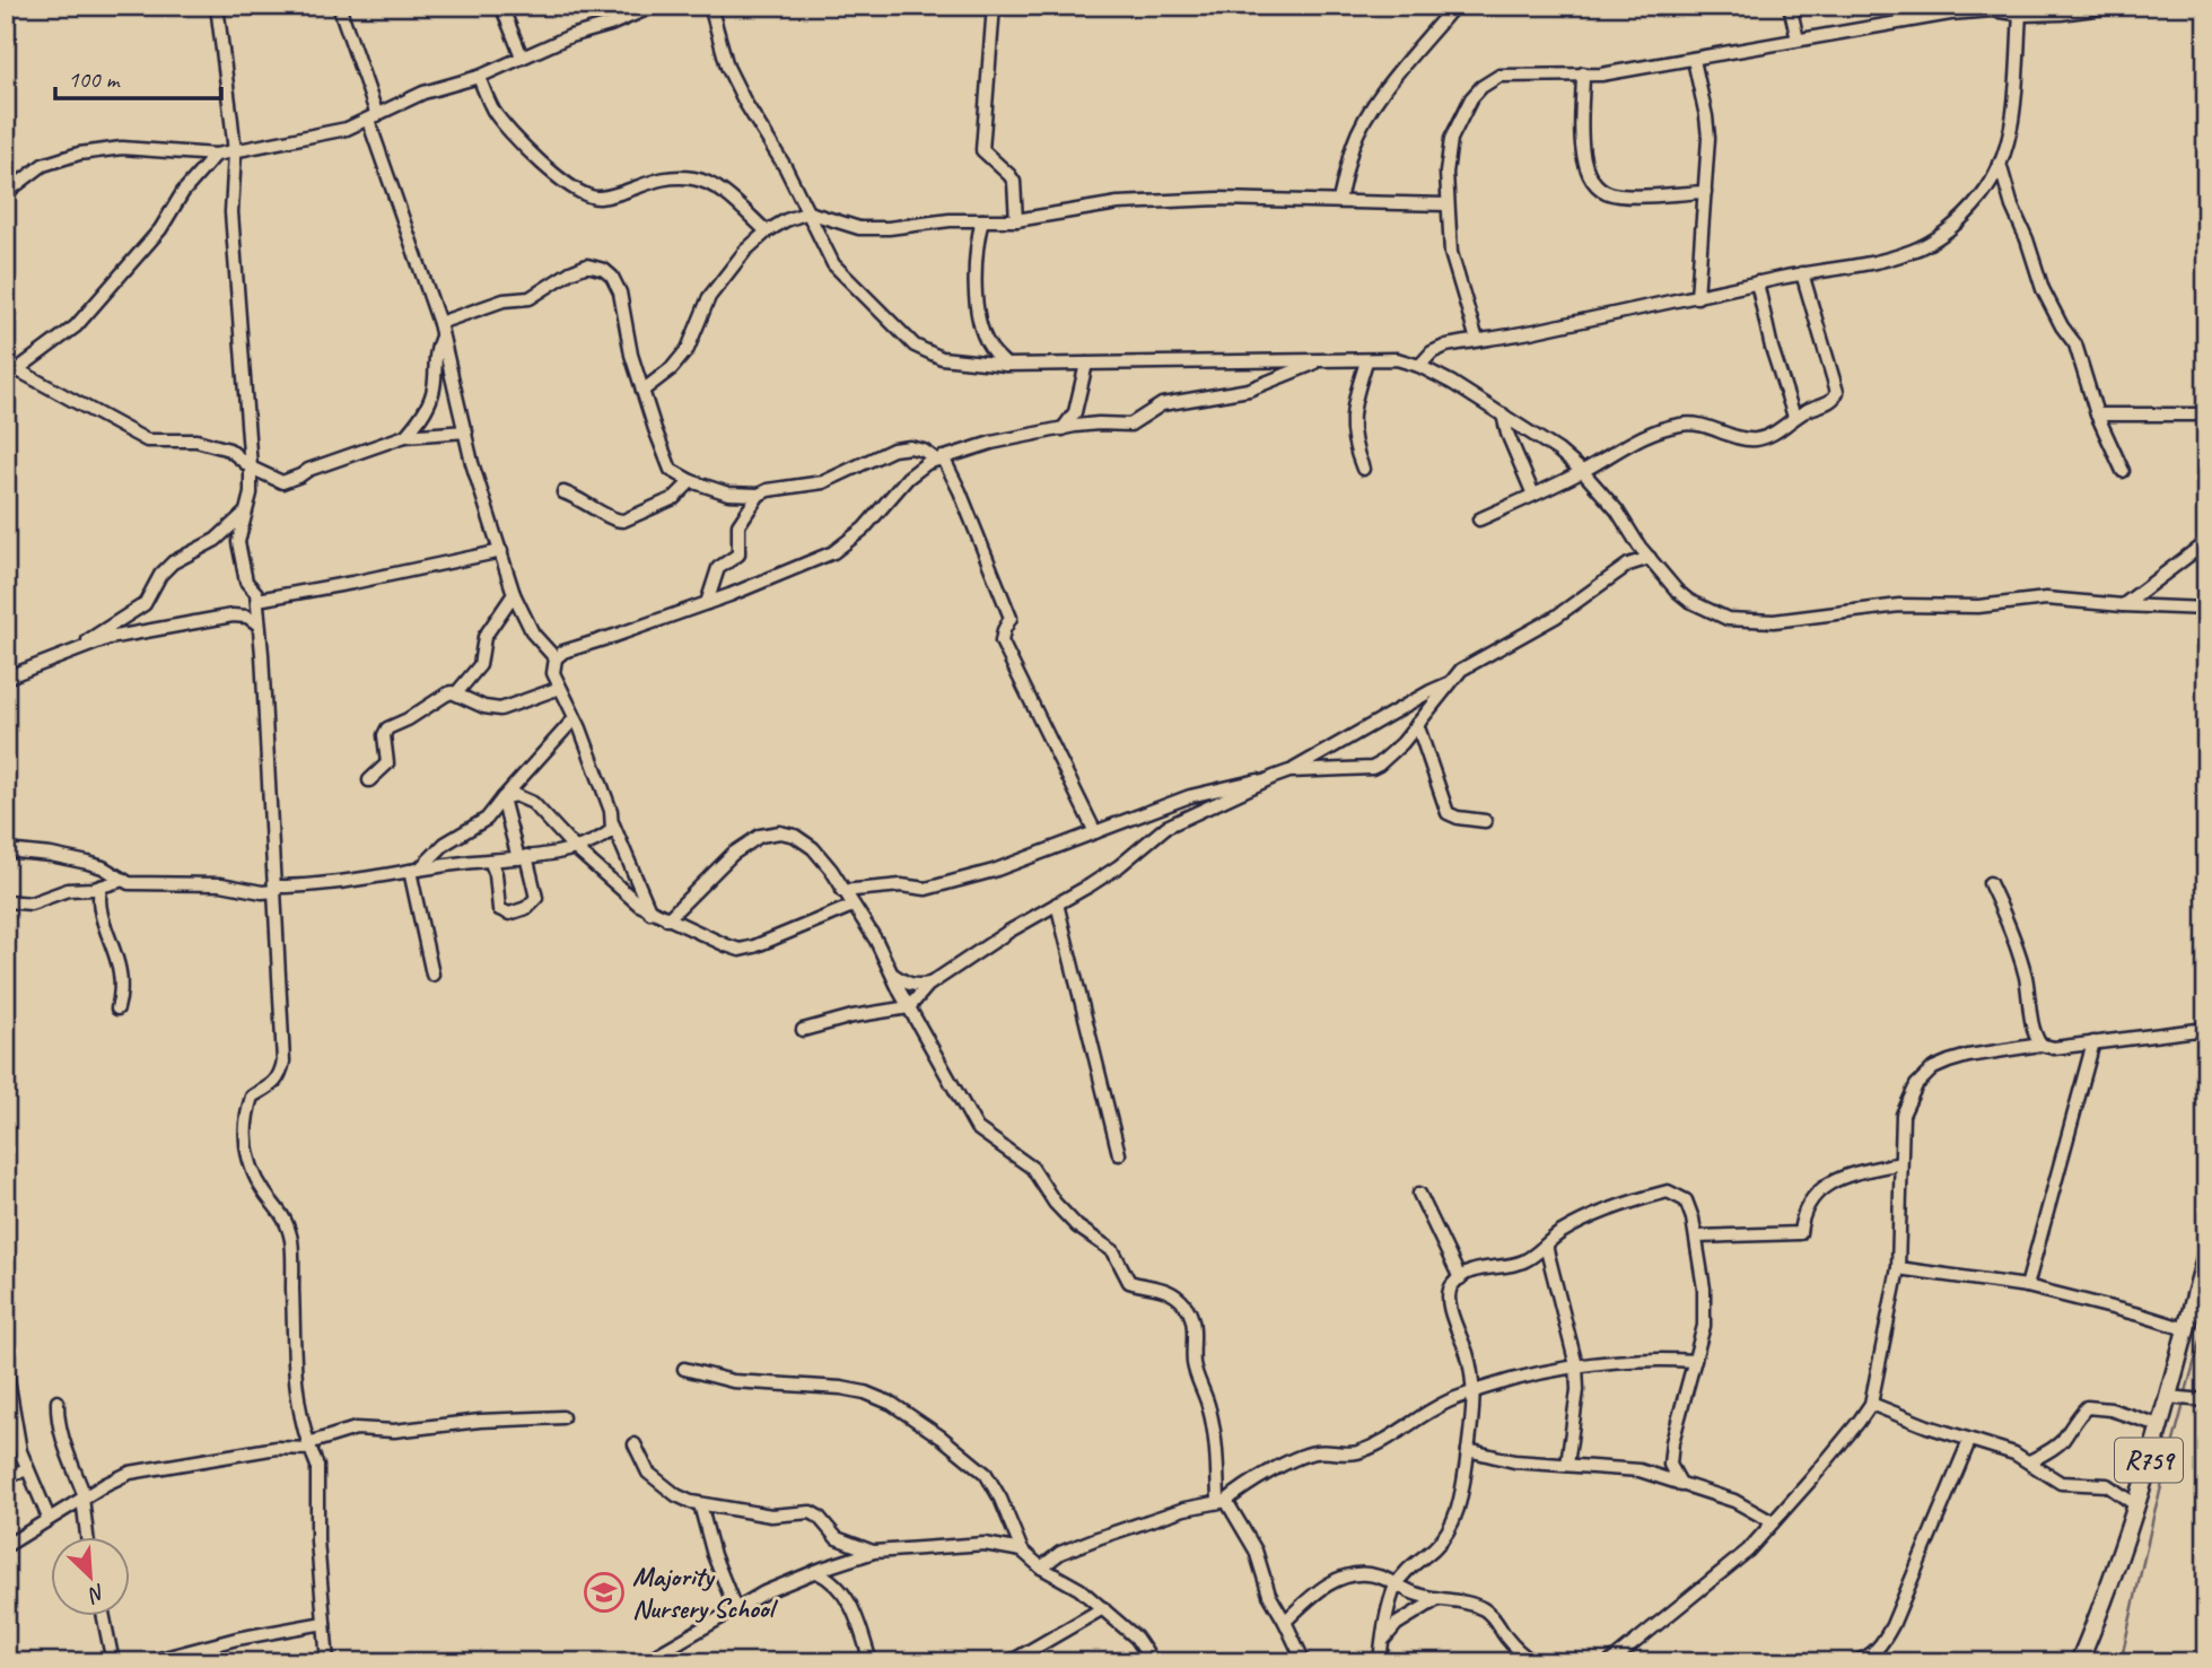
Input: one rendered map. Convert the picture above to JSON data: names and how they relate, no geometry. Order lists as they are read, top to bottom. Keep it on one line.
{"streets":{"main road":["R759"]},"places":{"school or university":["Majority Nursery School"]},"scale_bar":"100 m","north":"bottom right"}
